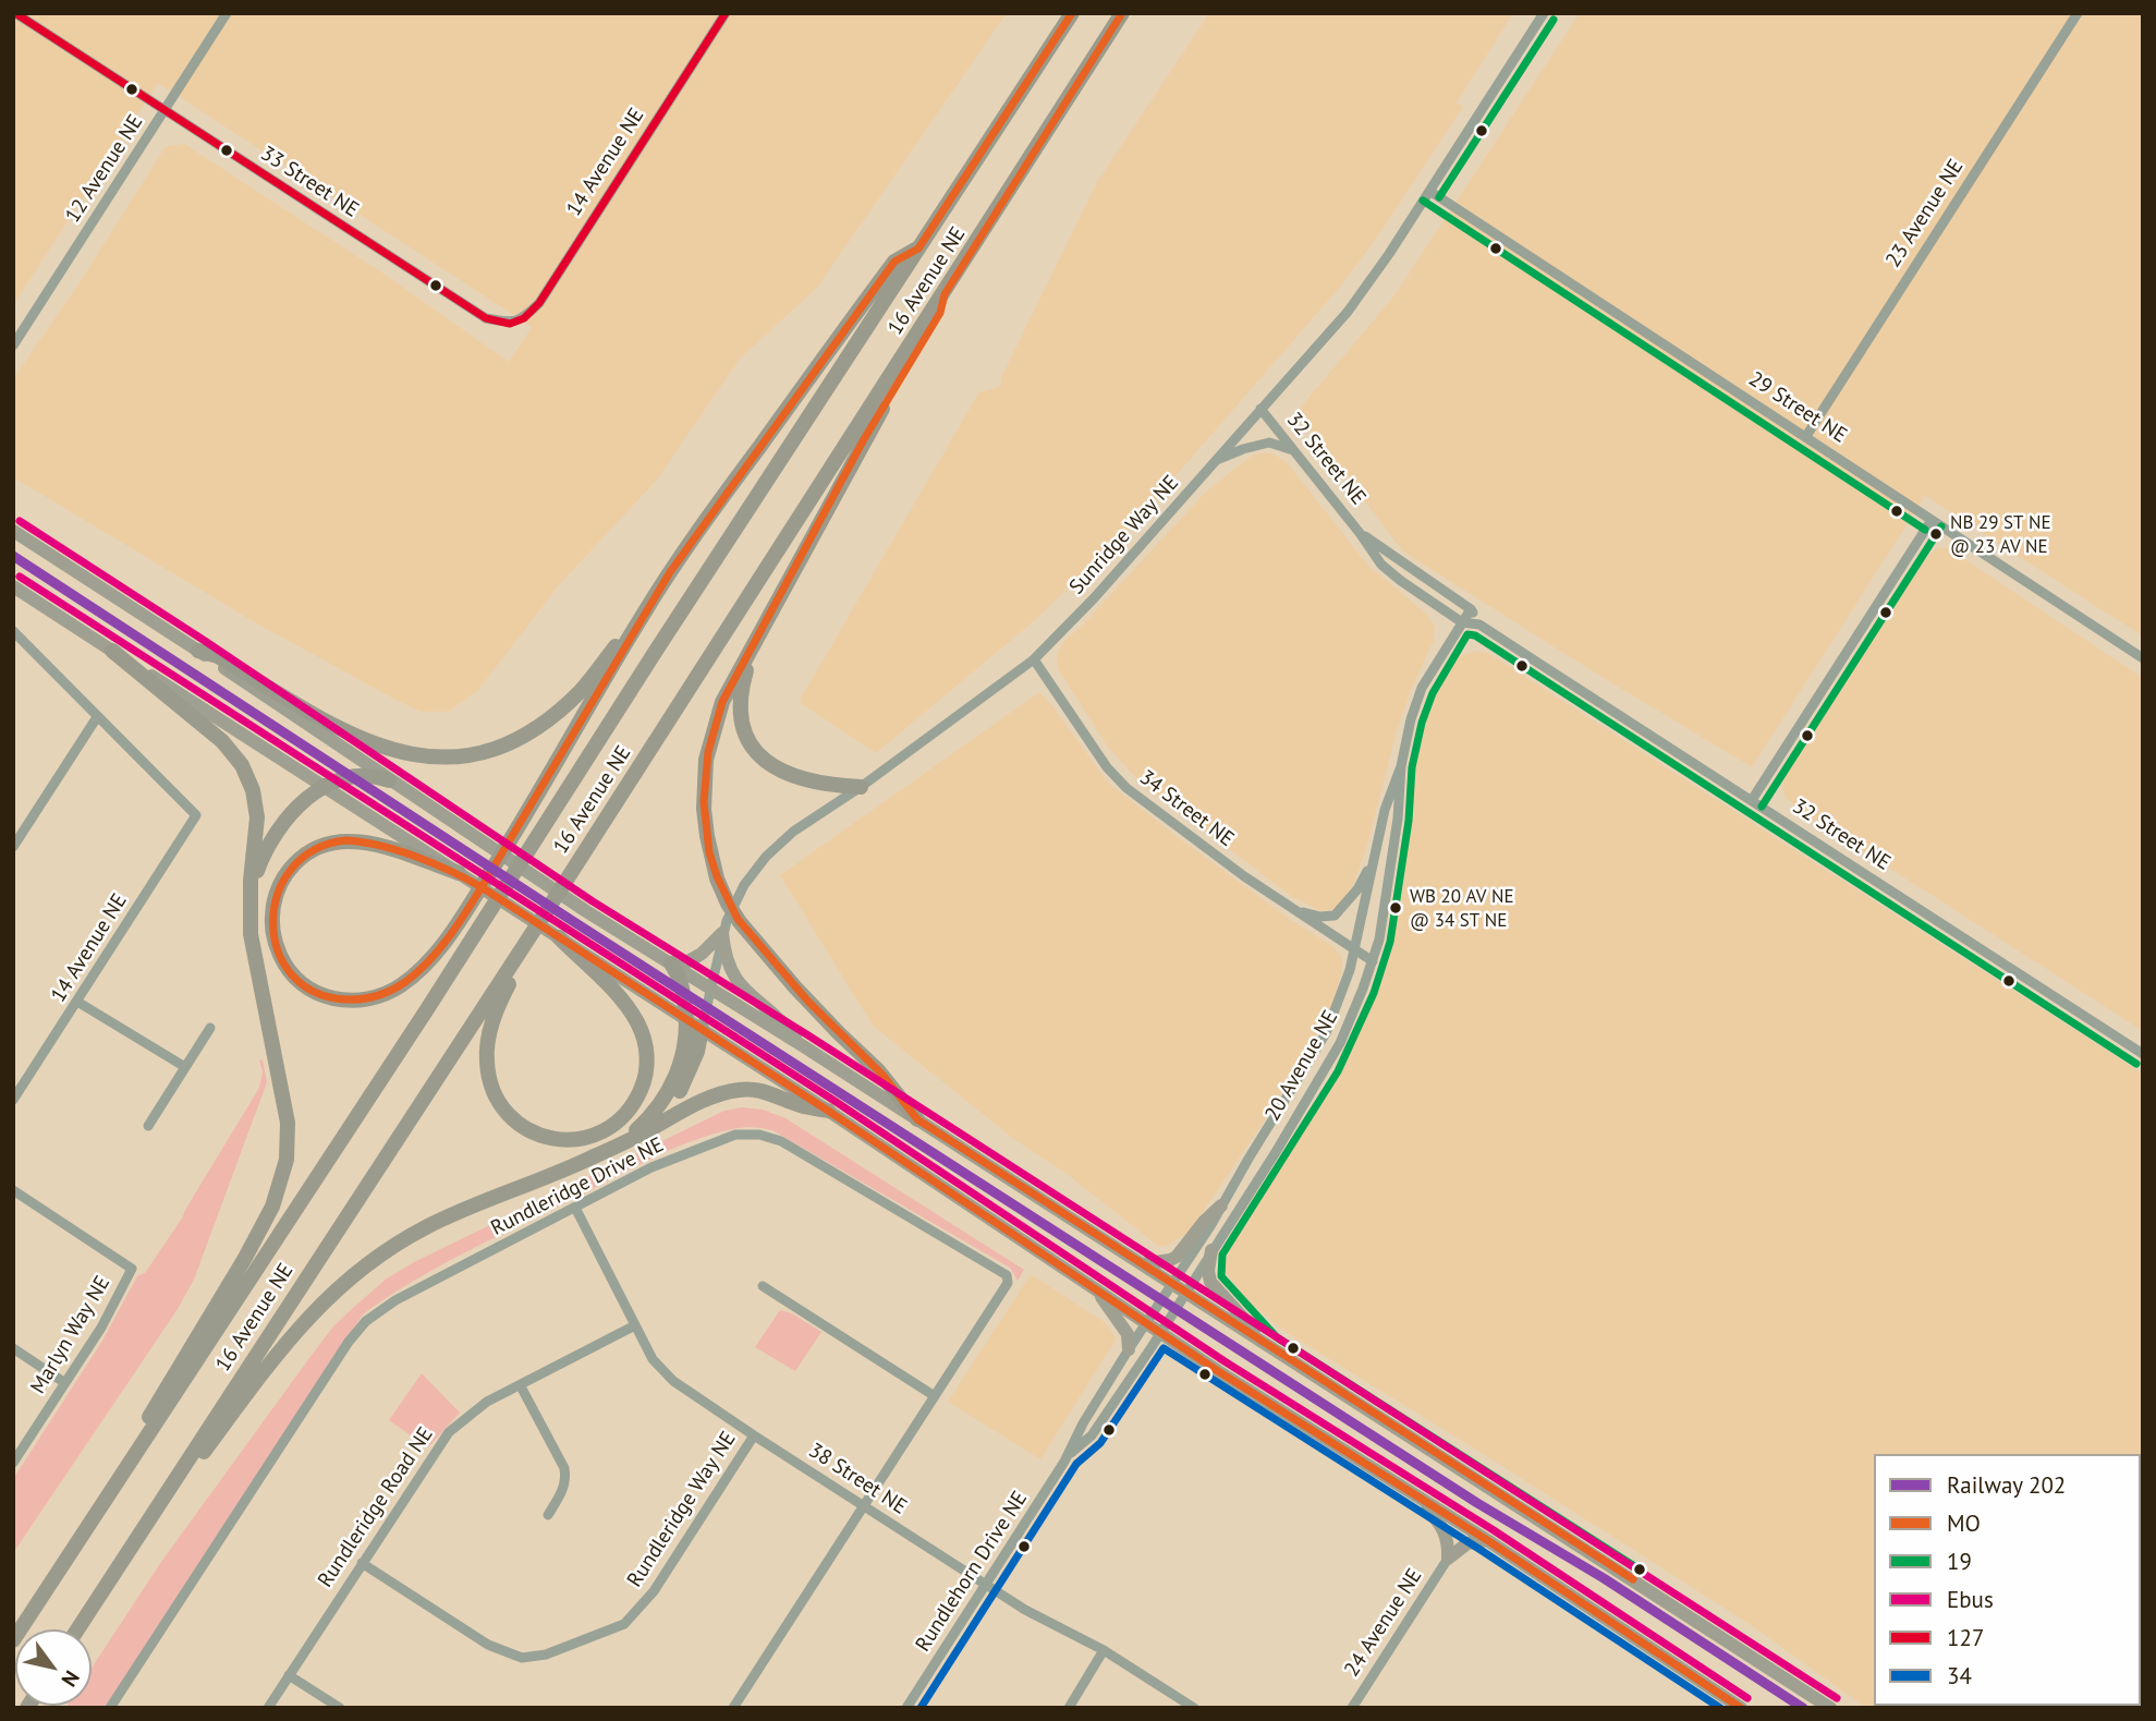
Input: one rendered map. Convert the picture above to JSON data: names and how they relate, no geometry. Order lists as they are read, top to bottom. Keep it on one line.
{"streets":{"highway":["16 Avenue NE"],"street":["14 Avenue NE","12 Avenue NE","33 Street NE","23 Avenue NE","29 Street NE","32 Street NE","Sunridge Way NE","34 Street NE","20 Avenue NE","Rundleridge Drive NE","Marlyn Way NE","38 Street NE","Rundleridge Road NE","Rundleridge Way NE","Rundlehorn Drive NE","24 Avenue NE"]},"crossings":[["14 Avenue NE","33 Street NE"],["12 Avenue NE","33 Street NE"],["23 Avenue NE","29 Street NE"],["29 Street NE","Sunridge Way NE"],["32 Street NE","Sunridge Way NE"],["32 Street NE","20 Avenue NE"],["Sunridge Way NE","34 Street NE"],["34 Street NE","20 Avenue NE"],["20 Avenue NE","Rundlehorn Drive NE"],["Rundleridge Drive NE","38 Street NE"],["38 Street NE","Rundleridge Road NE"],["38 Street NE","Rundleridge Way NE"],["38 Street NE","Rundlehorn Drive NE"],["Rundleridge Road NE","Rundleridge Way NE"]],"places":["NB 29 ST NE @ 23 AV NE","WB 20 AV NE @ 34 ST NE"],"lines":["transit line MO","transit line 127","transit line 19","transit line Ebus","rail line 202","transit line 34"],"legend":["Railway 202","MO","19","Ebus","127","34"],"north":"bottom right"}
